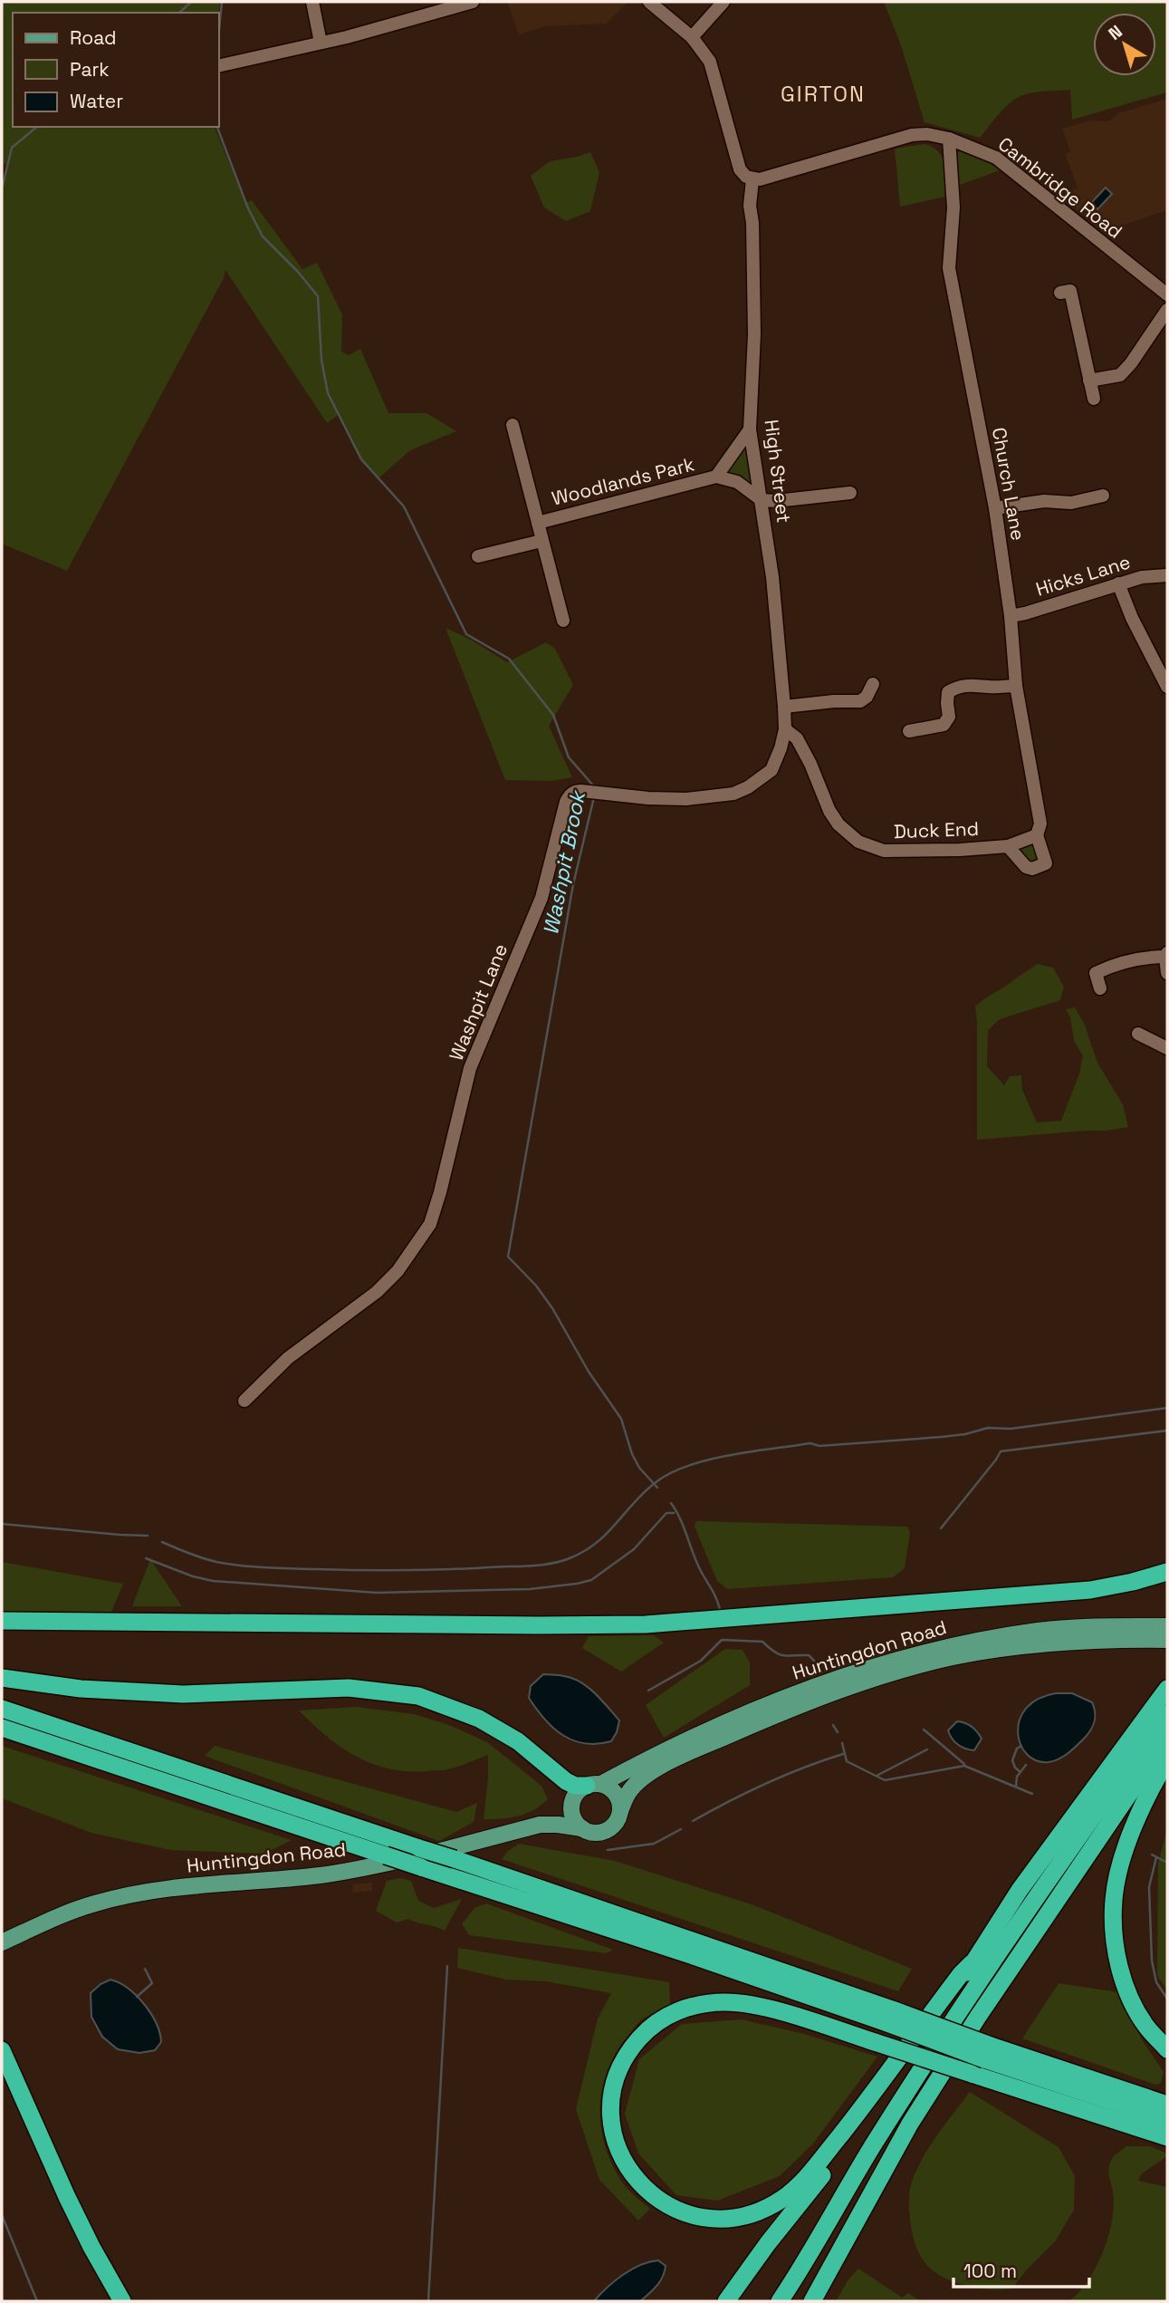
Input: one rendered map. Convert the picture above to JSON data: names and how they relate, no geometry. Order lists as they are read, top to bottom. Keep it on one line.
{"streets":{"main road":["Huntingdon Road"],"street":["Cambridge Road","High Street","Woodlands Park","Church Lane","Hicks Lane","Duck End","Washpit Lane"]},"crossings":[["Cambridge Road","High Street"],["Cambridge Road","Church Lane"],["High Street","Woodlands Park"],["High Street","Duck End"],["High Street","Washpit Lane"],["Church Lane","Hicks Lane"],["Church Lane","Duck End"],["Duck End","Washpit Lane"]],"districts":["GIRTON"],"water":["Washpit Brook"],"legend":["Road","Park","Water"],"scale_bar":"100 m","north":"top left"}
